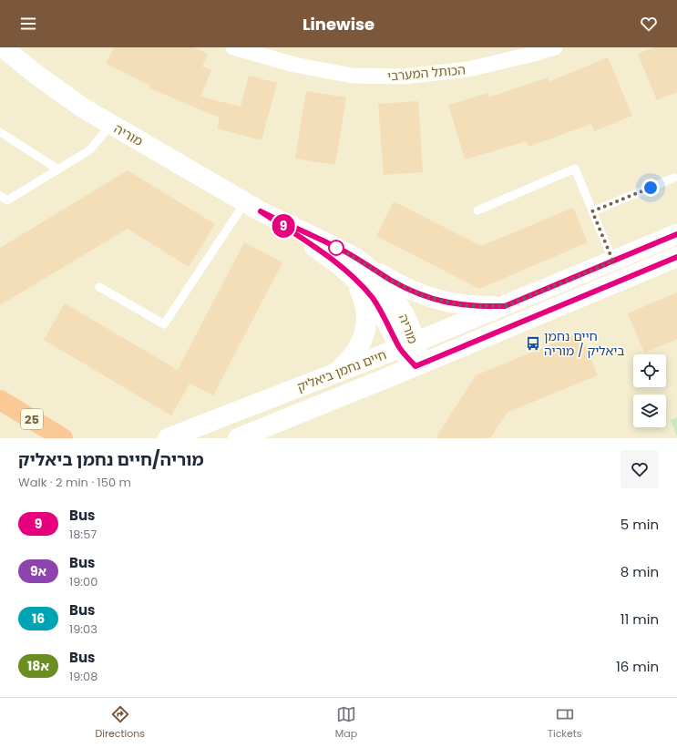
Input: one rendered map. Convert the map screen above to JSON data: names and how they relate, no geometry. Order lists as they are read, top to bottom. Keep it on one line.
{"streets":{"highway":["25"],"street":["הכותל המערבי","מוריה","חיים נחמן ביאליק"]},"crossings":[["מוריה","חיים נחמן ביאליק"]],"places":{"bus stop":["חיים נחמן ביאליק / מוריה"]},"lines":["bus line 9"],"page":{"header":"Linewise","on_map":"9","heading":["מוריה/חיים נחמן ביאליק","Walk · 2 min · 150 m"],"list":[{"mark":"9","name":"Bus","note":"18:57","value":"5 min"},{"mark":"9א","name":"Bus","note":"19:00","value":"8 min"},{"mark":"16","name":"Bus","note":"19:03","value":"11 min"},{"mark":"18א","name":"Bus","note":"19:08","value":"16 min"}],"tabs":["Directions","Map","Tickets"]}}
